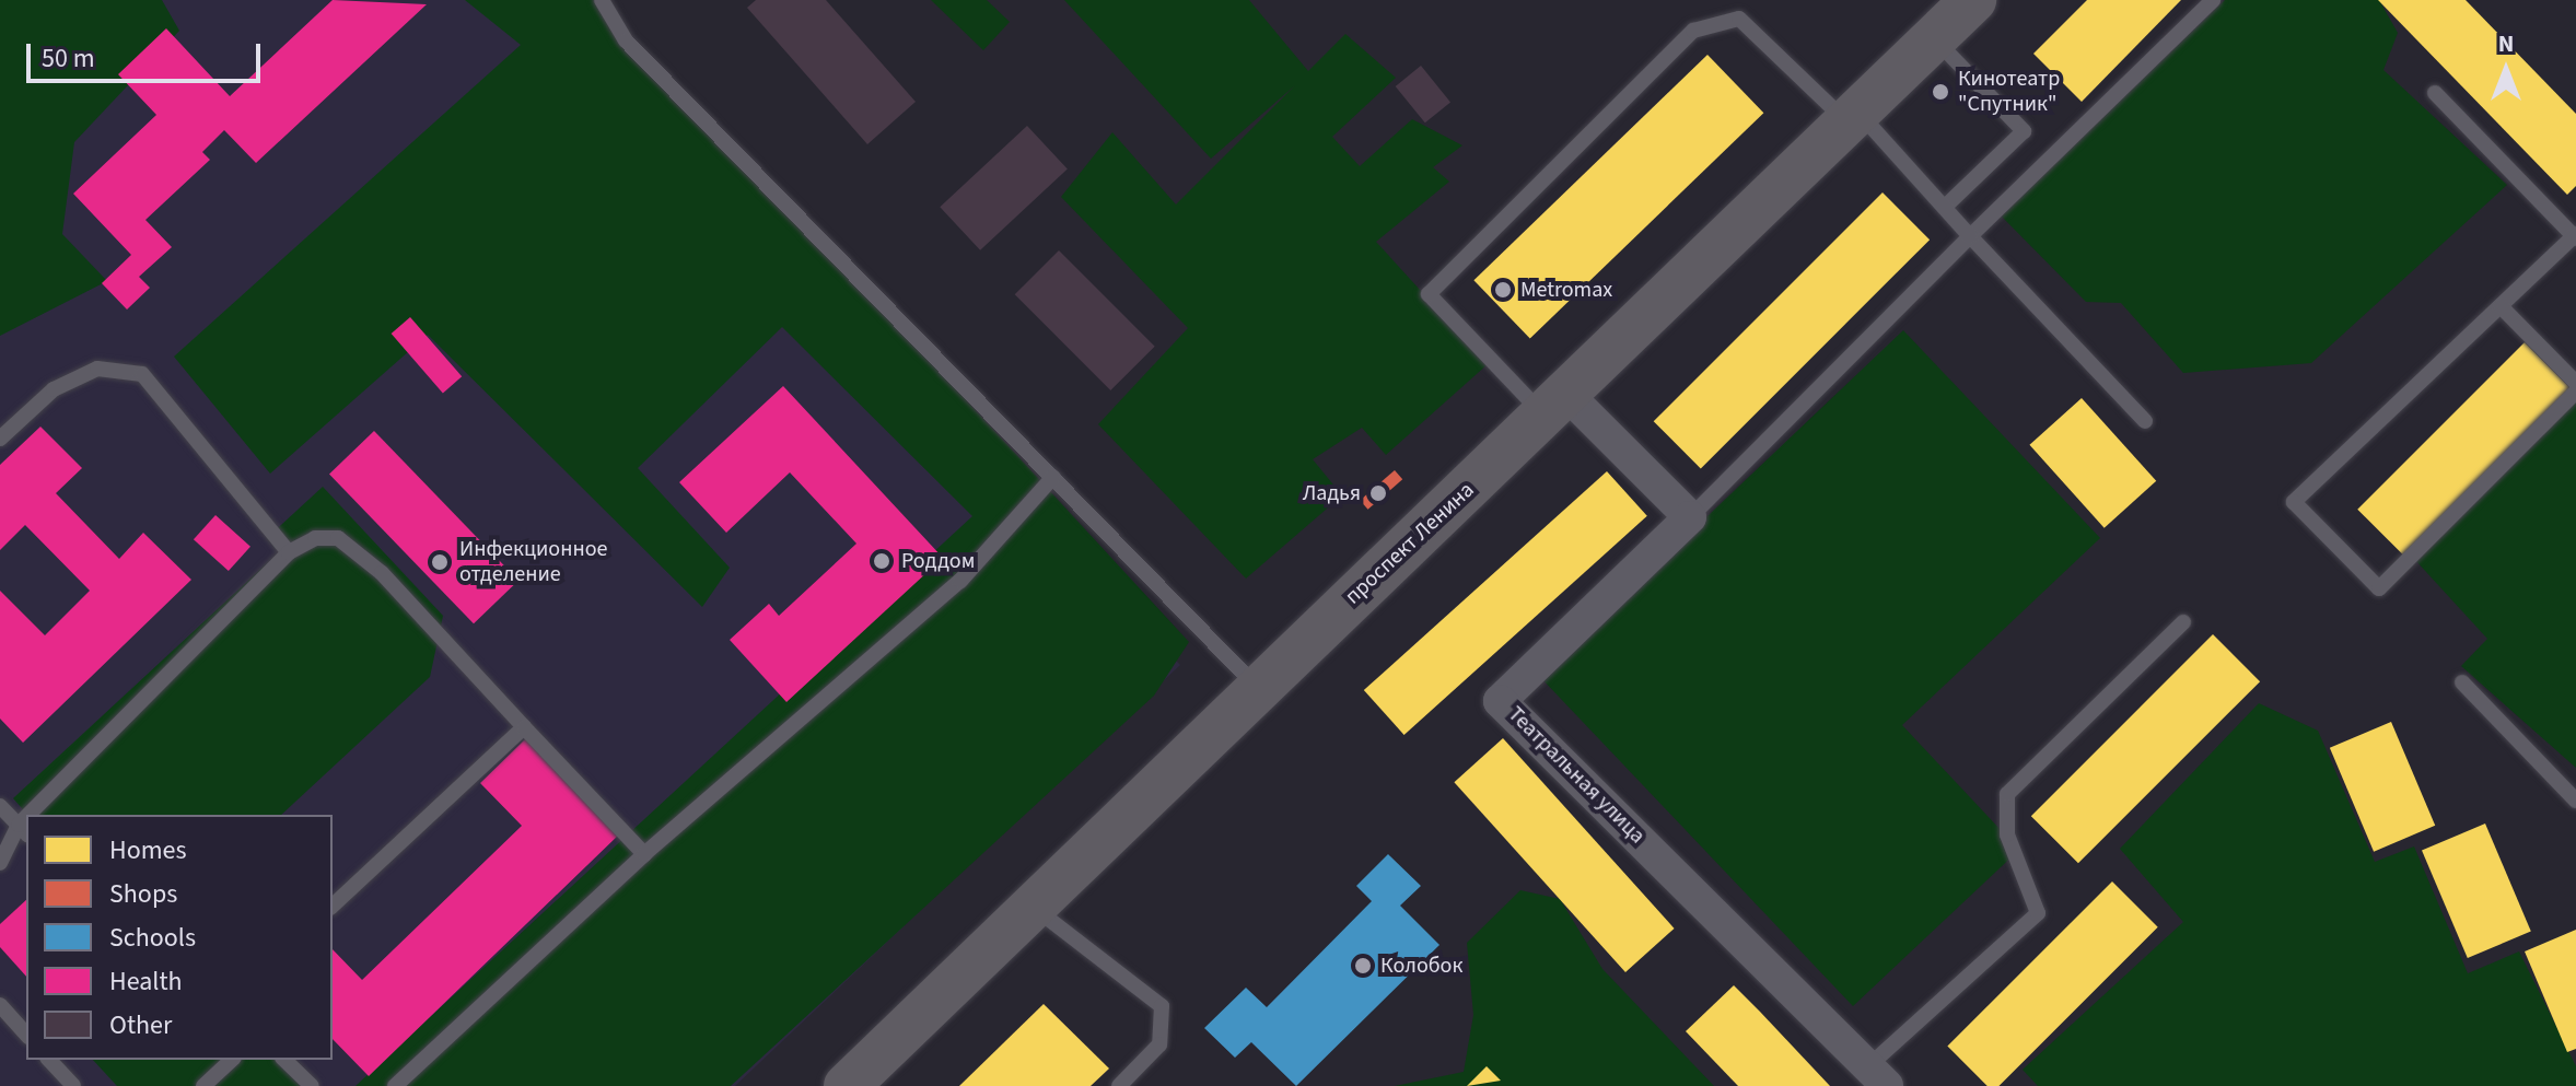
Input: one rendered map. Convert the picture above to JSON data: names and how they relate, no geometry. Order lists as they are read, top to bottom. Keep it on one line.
{"streets":{"street":["проспект Ленина","Театральная улица"]},"places":["Кинотеатр \"Спутник\"","Metromax","Ладья","Роддом","Инфекционное отделение","Колобок"],"legend":["Homes","Shops","Schools","Health","Other"],"scale_bar":"50 m","north":"top"}
